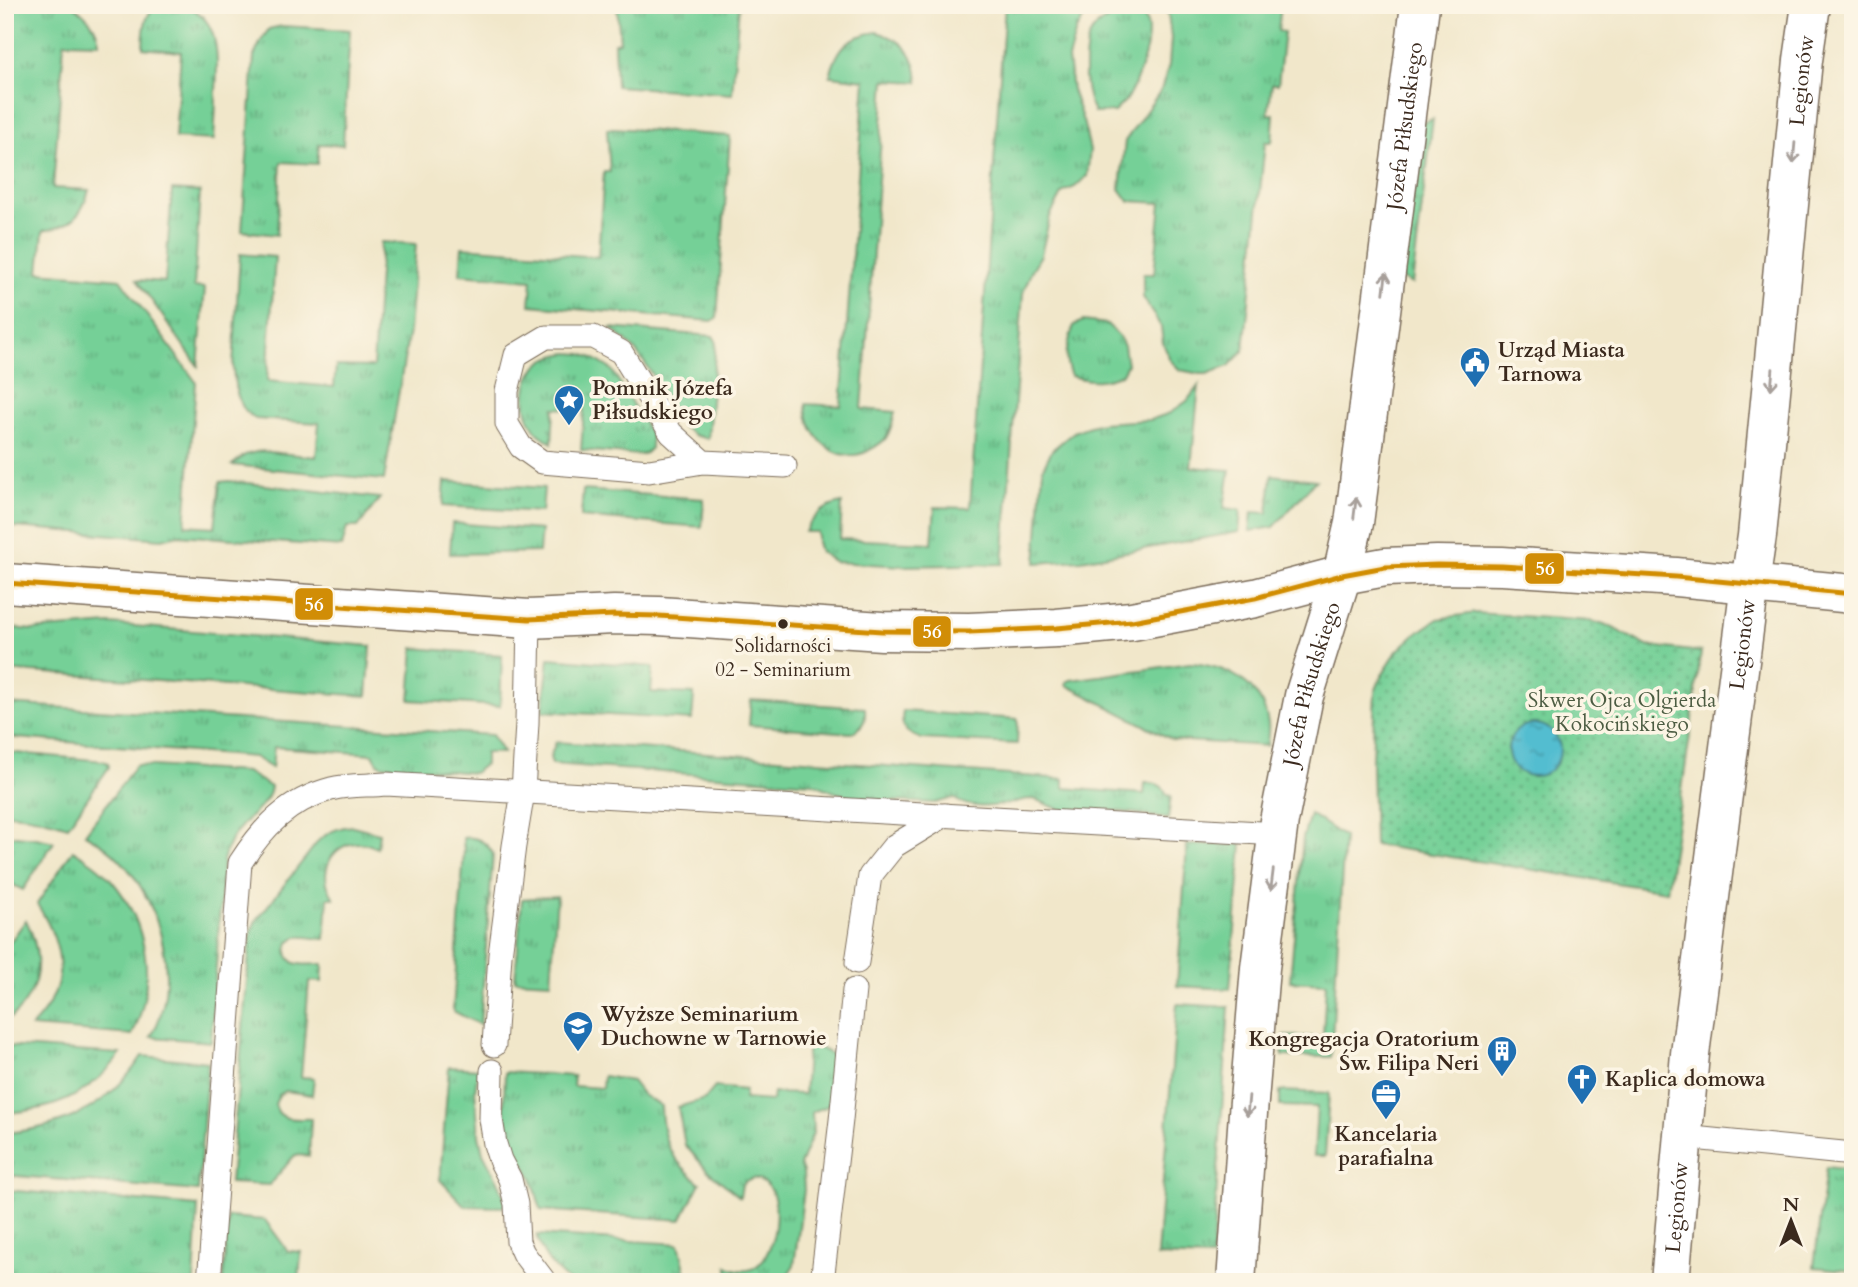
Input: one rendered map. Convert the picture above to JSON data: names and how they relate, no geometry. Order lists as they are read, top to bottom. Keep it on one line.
{"streets":{"street":["Legionów","Józefa Piłsudskiego"]},"one_way":["Legionów"],"parks":["Skwer Ojca Olgierda Kokocińskiego"],"places":{"public building":["Urząd Miasta Tarnowa"],"place":["Pomnik Józefa Piłsudskiego"],"other":["Solidarności 02 - Seminarium"],"school or university":["Wyższe Seminarium Duchowne w Tarnowie"],"building":["Kongregacja Oratorium Św. Filipa Neri"],"church":["Kaplica domowa"],"office":["Kancelaria parafialna"]},"lines":["transit line 56"],"north":"top"}
